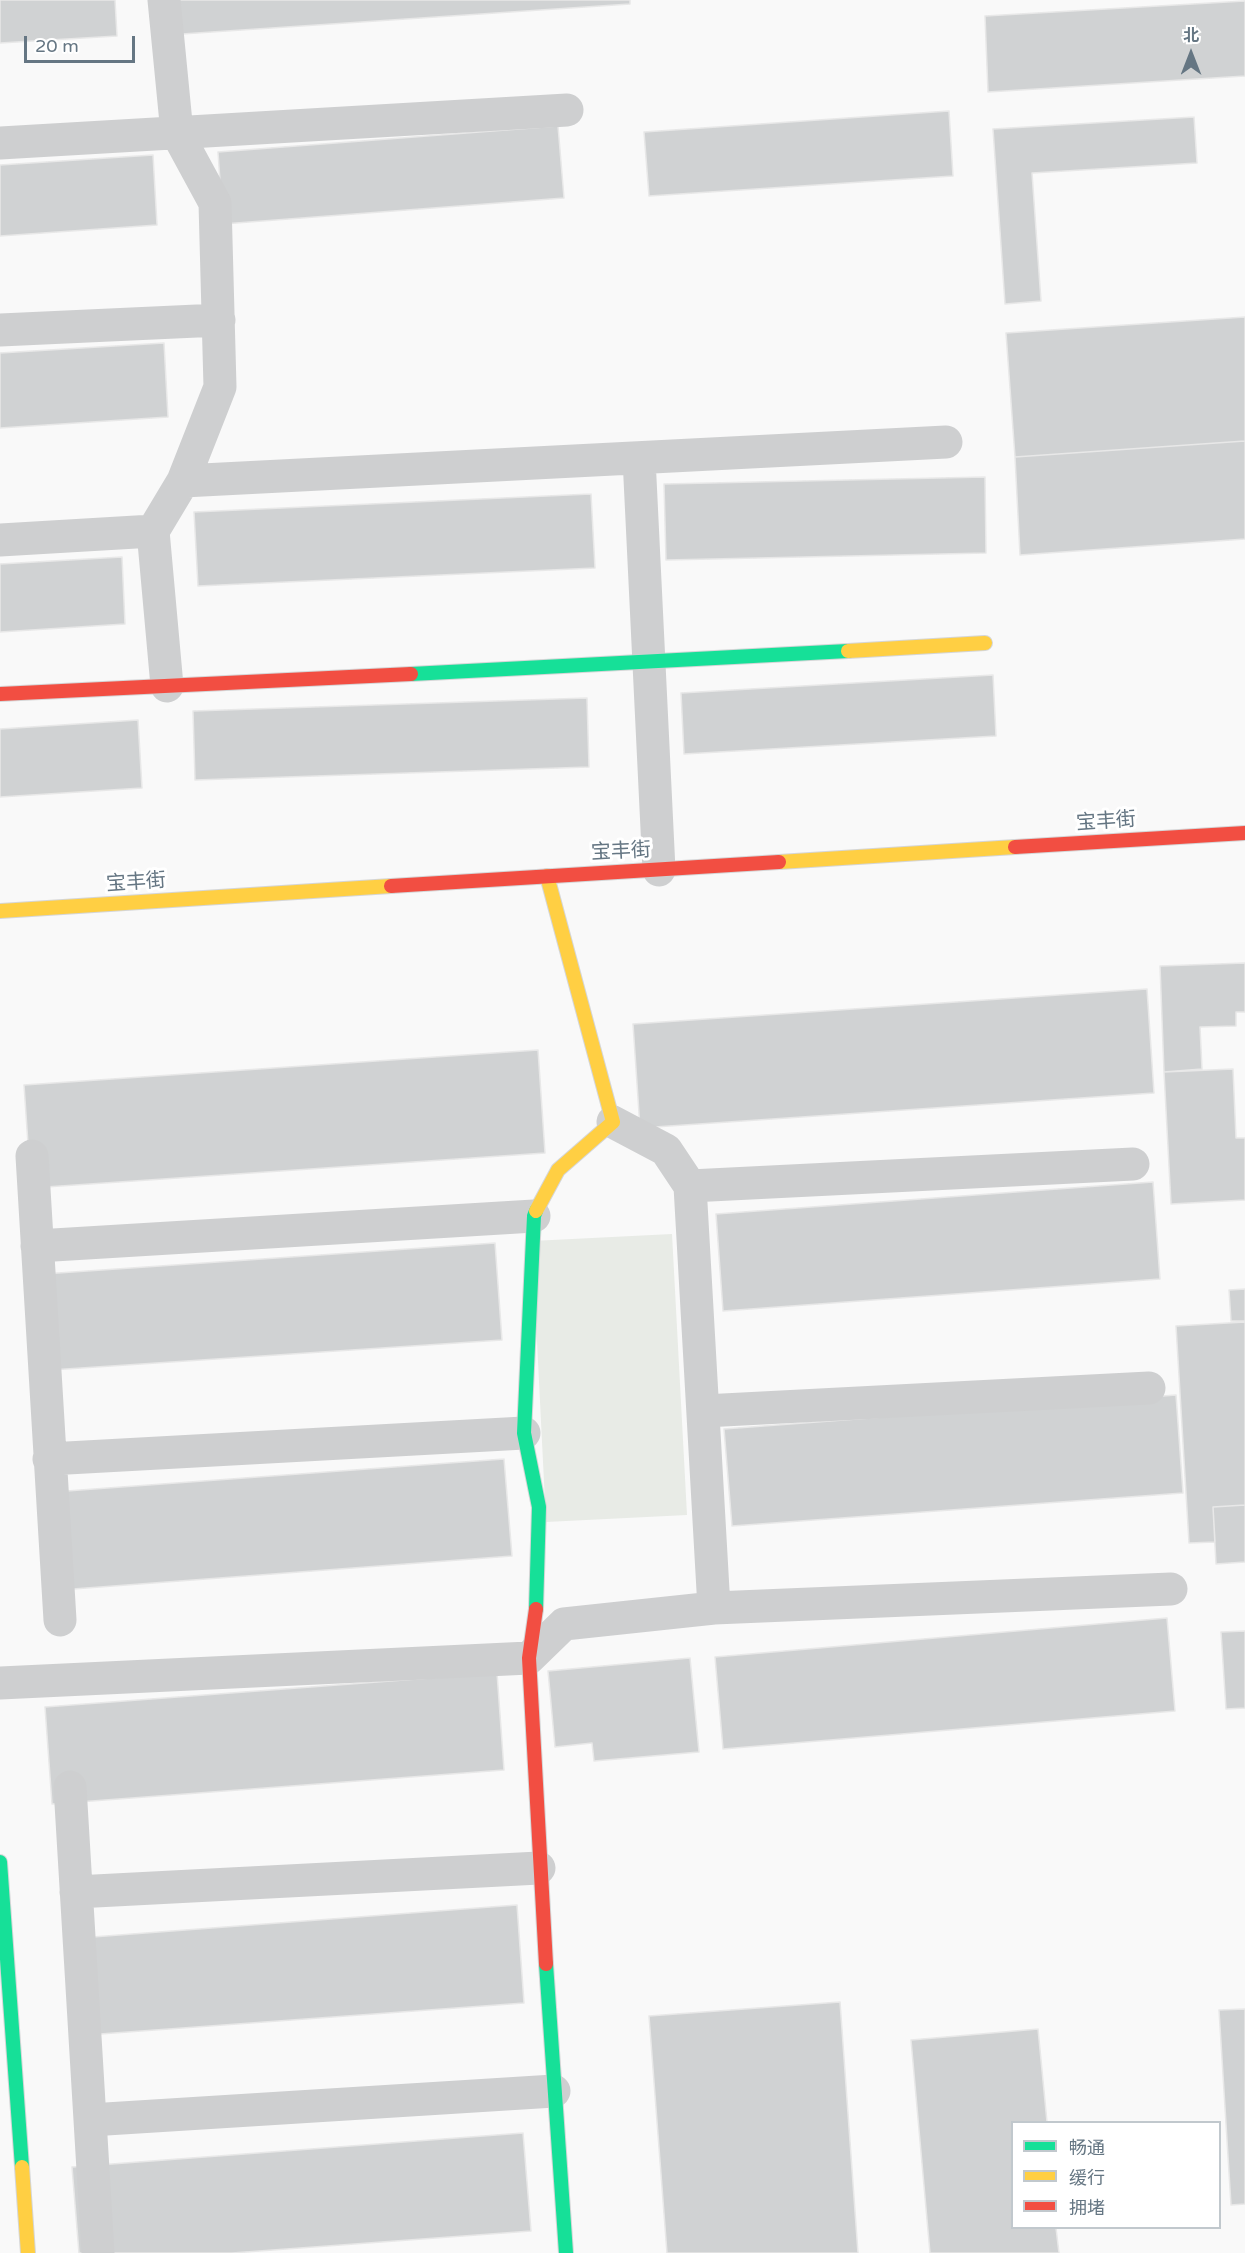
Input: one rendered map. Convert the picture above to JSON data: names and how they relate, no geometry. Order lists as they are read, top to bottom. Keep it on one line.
{"streets":{"street":["宝丰街"]},"legend":["畅通","缓行","拥堵"],"scale_bar":"20 m","north":"top"}
